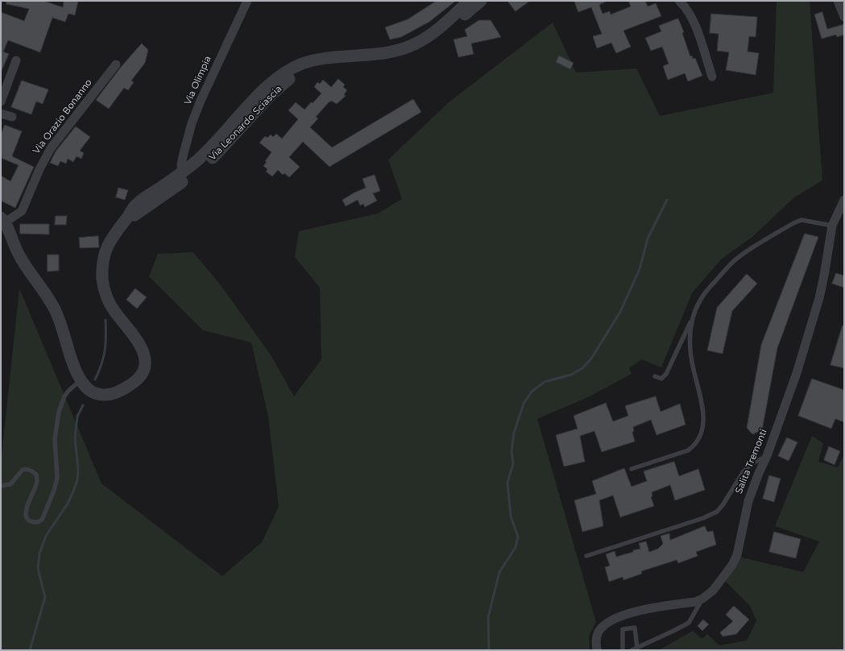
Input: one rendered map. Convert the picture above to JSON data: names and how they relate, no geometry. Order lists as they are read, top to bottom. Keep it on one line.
{"streets":{"street":["Via Olimpia","Via Orazio Bonanno","Via Leonardo Sciascia","Salita Tremonti"]},"crossings":[["Via Olimpia","Via Leonardo Sciascia"],["Via Orazio Bonanno","Via Leonardo Sciascia"]]}
